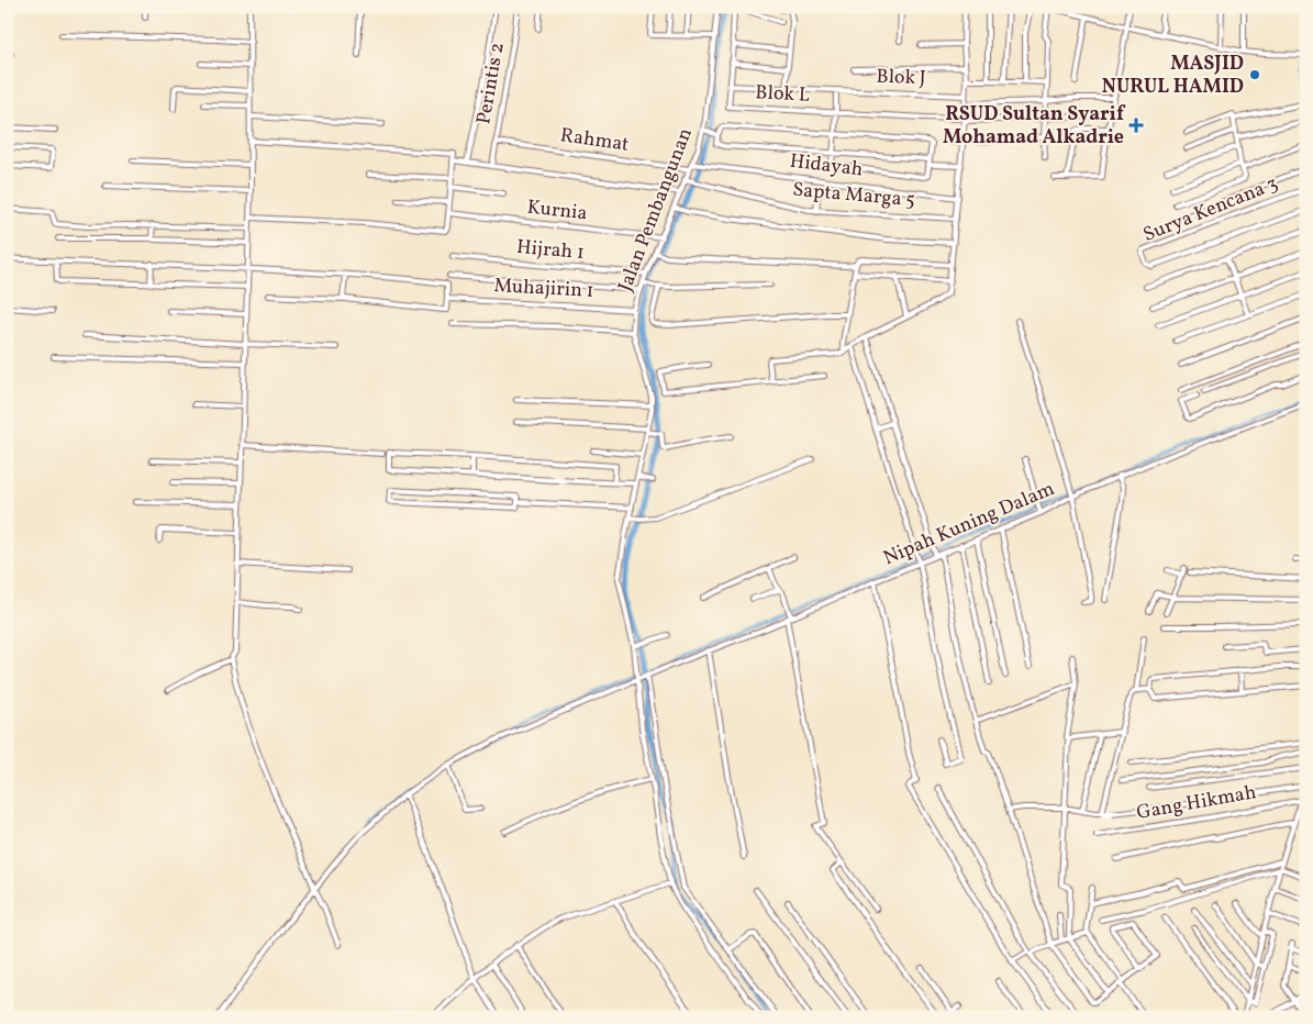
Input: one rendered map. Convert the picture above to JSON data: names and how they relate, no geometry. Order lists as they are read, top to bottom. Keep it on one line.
{"streets":{"street":["Blok J","Perintis 2","Blok L","Rahmat","Hidayah","Sapta Marga 5","Jalan Pembangunan","Surya Kencana 3","Kurnia","Hijrah 1","Muhajirin 1","Nipah Kuning Dalam","Gang Hikmah"]},"crossings":[["Blok J","Blok L"],["Perintis 2","Rahmat"],["Rahmat","Jalan Pembangunan"],["Hidayah","Jalan Pembangunan"],["Sapta Marga 5","Jalan Pembangunan"],["Jalan Pembangunan","Kurnia"],["Jalan Pembangunan","Hijrah 1"],["Jalan Pembangunan","Muhajirin 1"],["Jalan Pembangunan","Nipah Kuning Dalam"]],"places":{"other":["MASJID NURUL HAMID"],"health":["RSUD Sultan Syarif Mohamad Alkadrie"]}}
